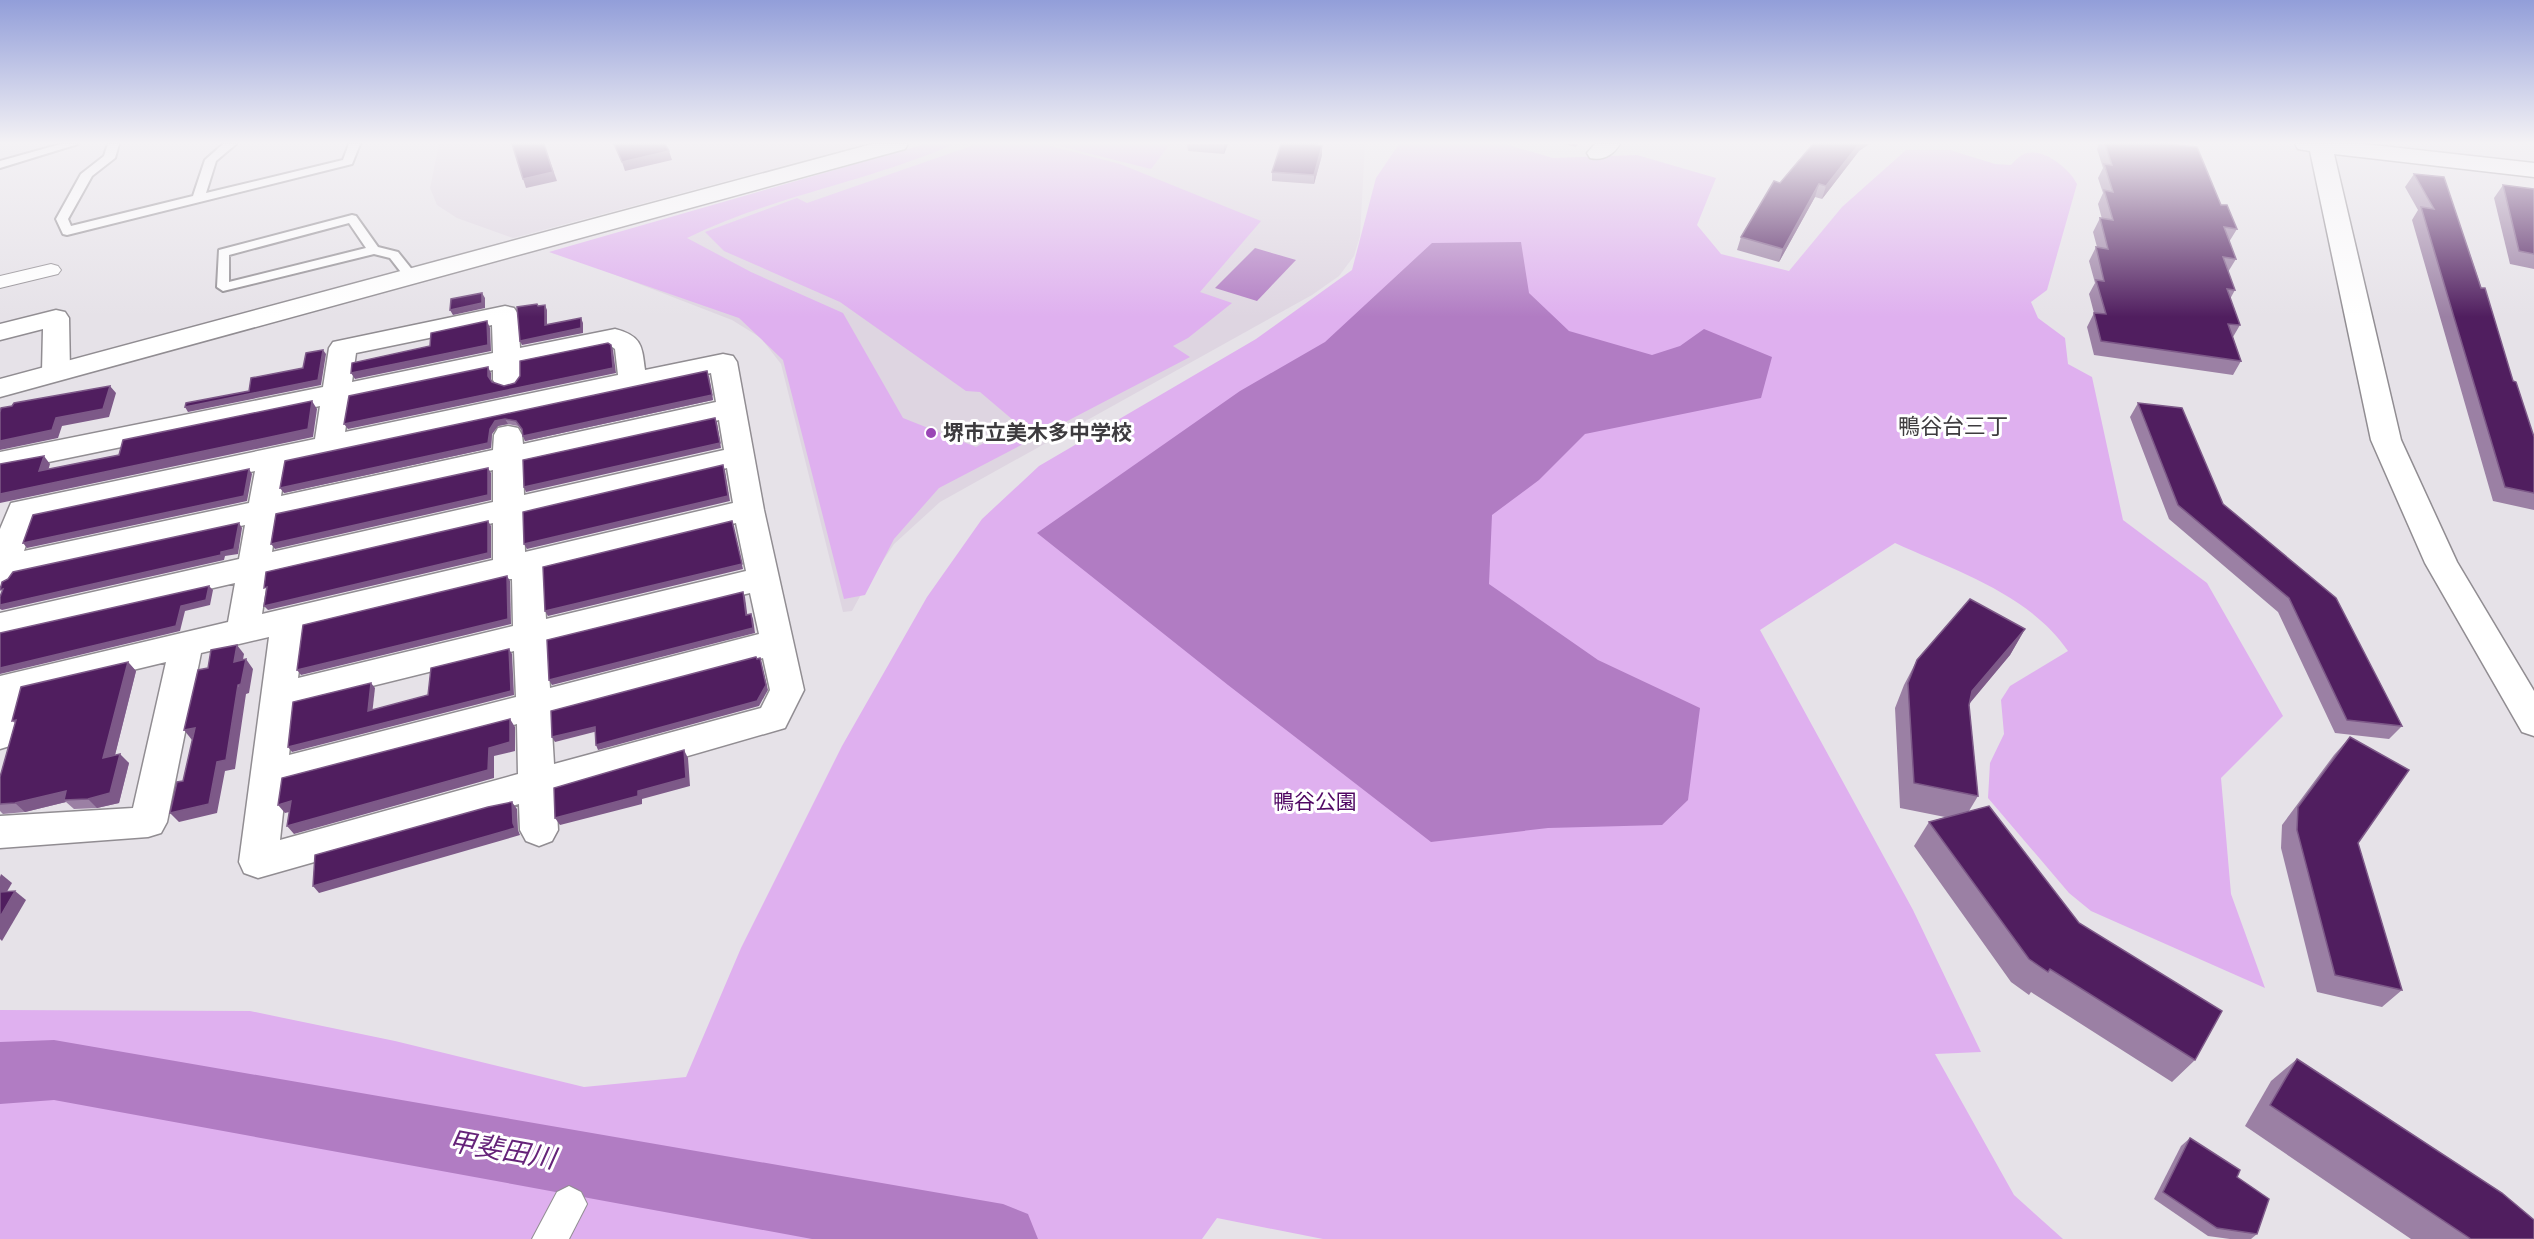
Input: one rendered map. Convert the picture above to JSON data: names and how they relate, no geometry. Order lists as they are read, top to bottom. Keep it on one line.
{"districts":["鴨谷台三丁"],"water":["甲斐田川"],"parks":["鴨谷公園"],"places":["堺市立美木多中学校"]}
